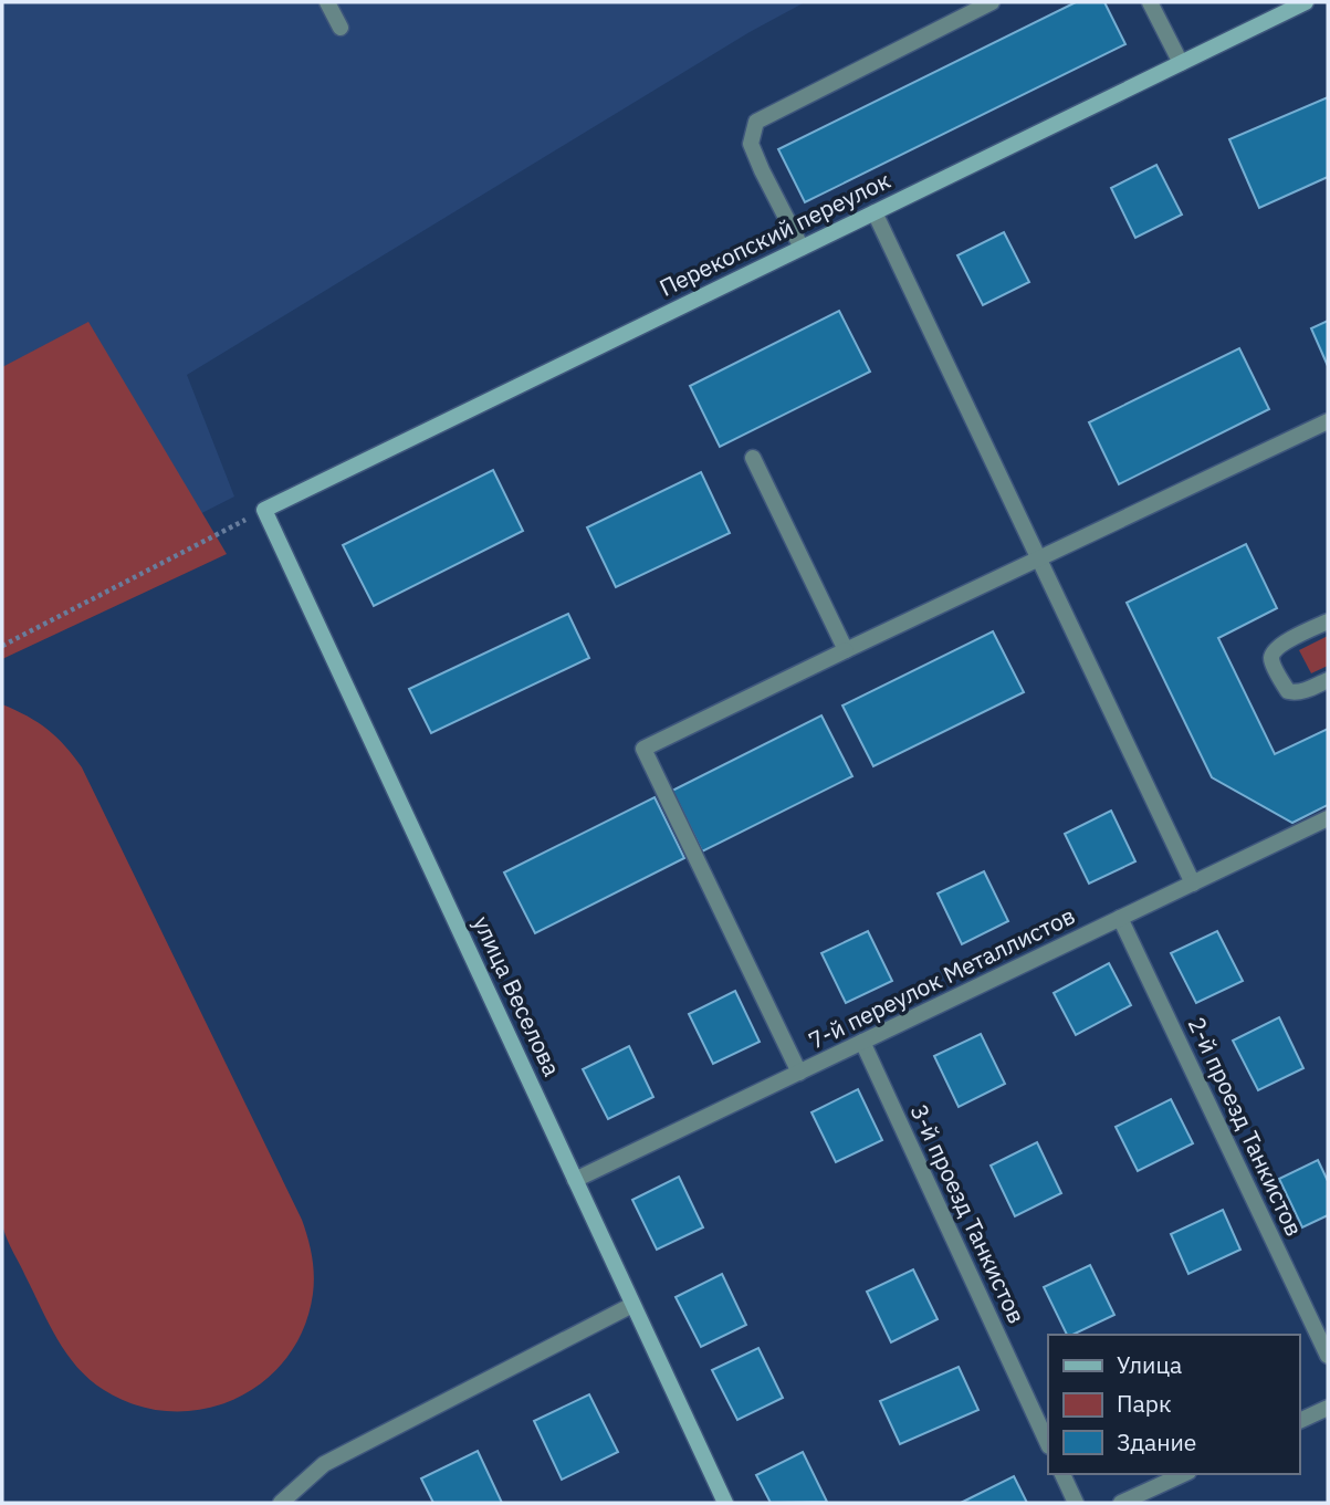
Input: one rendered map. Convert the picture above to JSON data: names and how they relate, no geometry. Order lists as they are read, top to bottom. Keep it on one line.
{"streets":{"street":["Перекопский переулок","7-й переулок Металлистов","улица Веселова","2-й проезд Танкистов","3-й проезд Танкистов"]},"crossings":[["Перекопский переулок","улица Веселова"],["7-й переулок Металлистов","улица Веселова"],["7-й переулок Металлистов","2-й проезд Танкистов"],["7-й переулок Металлистов","3-й проезд Танкистов"]],"legend":["Улица","Парк","Здание"]}
